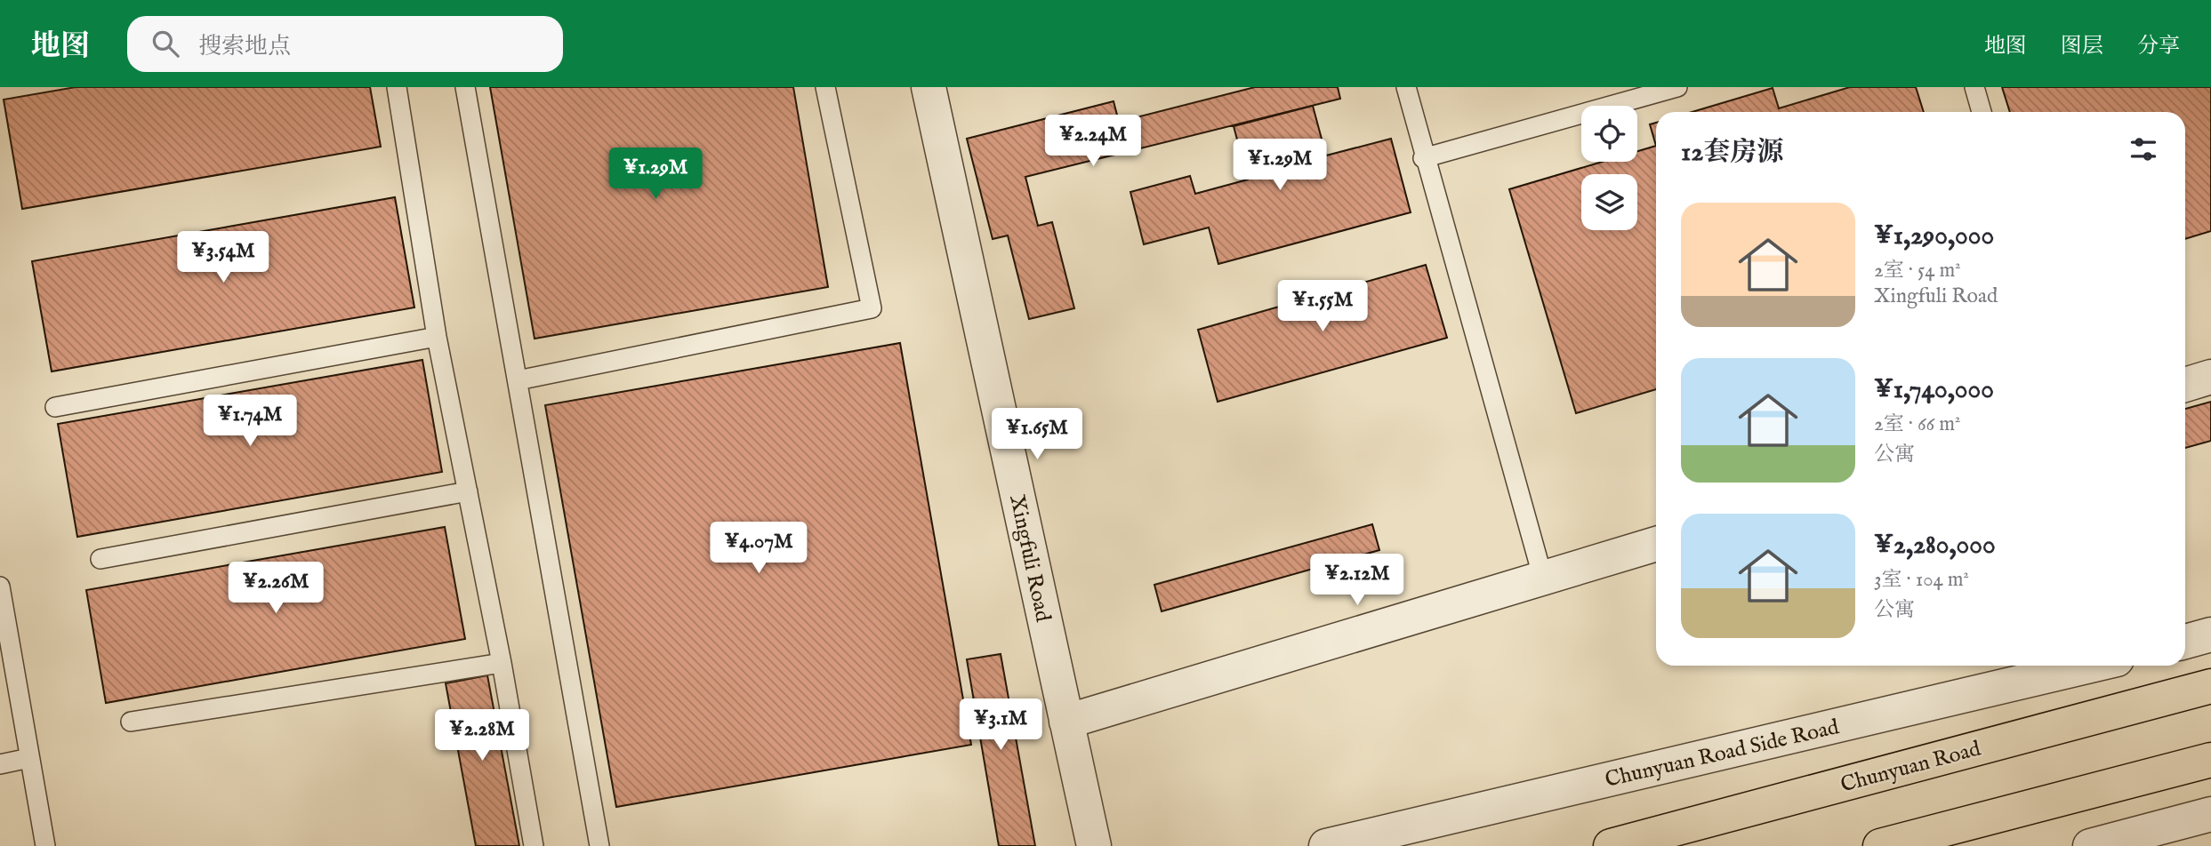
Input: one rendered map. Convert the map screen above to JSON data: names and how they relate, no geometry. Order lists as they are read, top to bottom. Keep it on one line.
{"streets":{"main road":["Chunyuan Road"],"street":["Xingfuli Road","Chunyuan Road Side Road"]},"page":{"header":"地图","search":"搜索地点","nav":["地图","图层","分享"],"heading":"12套房源","price":["¥2.24M","¥1.29M","¥1.29M","¥3.54M","¥1.55M","¥1.74M","¥1.65M","¥4.07M","¥2.12M","¥2.26M","¥3.1M","¥2.28M"],"list":[{"name":"¥1,290,000","note":"2室 · 54 m² · Xingfuli Road"},{"name":"¥1,740,000","note":"2室 · 66 m² · 公寓"},{"name":"¥2,280,000","note":"3室 · 104 m² · 公寓"}]}}
